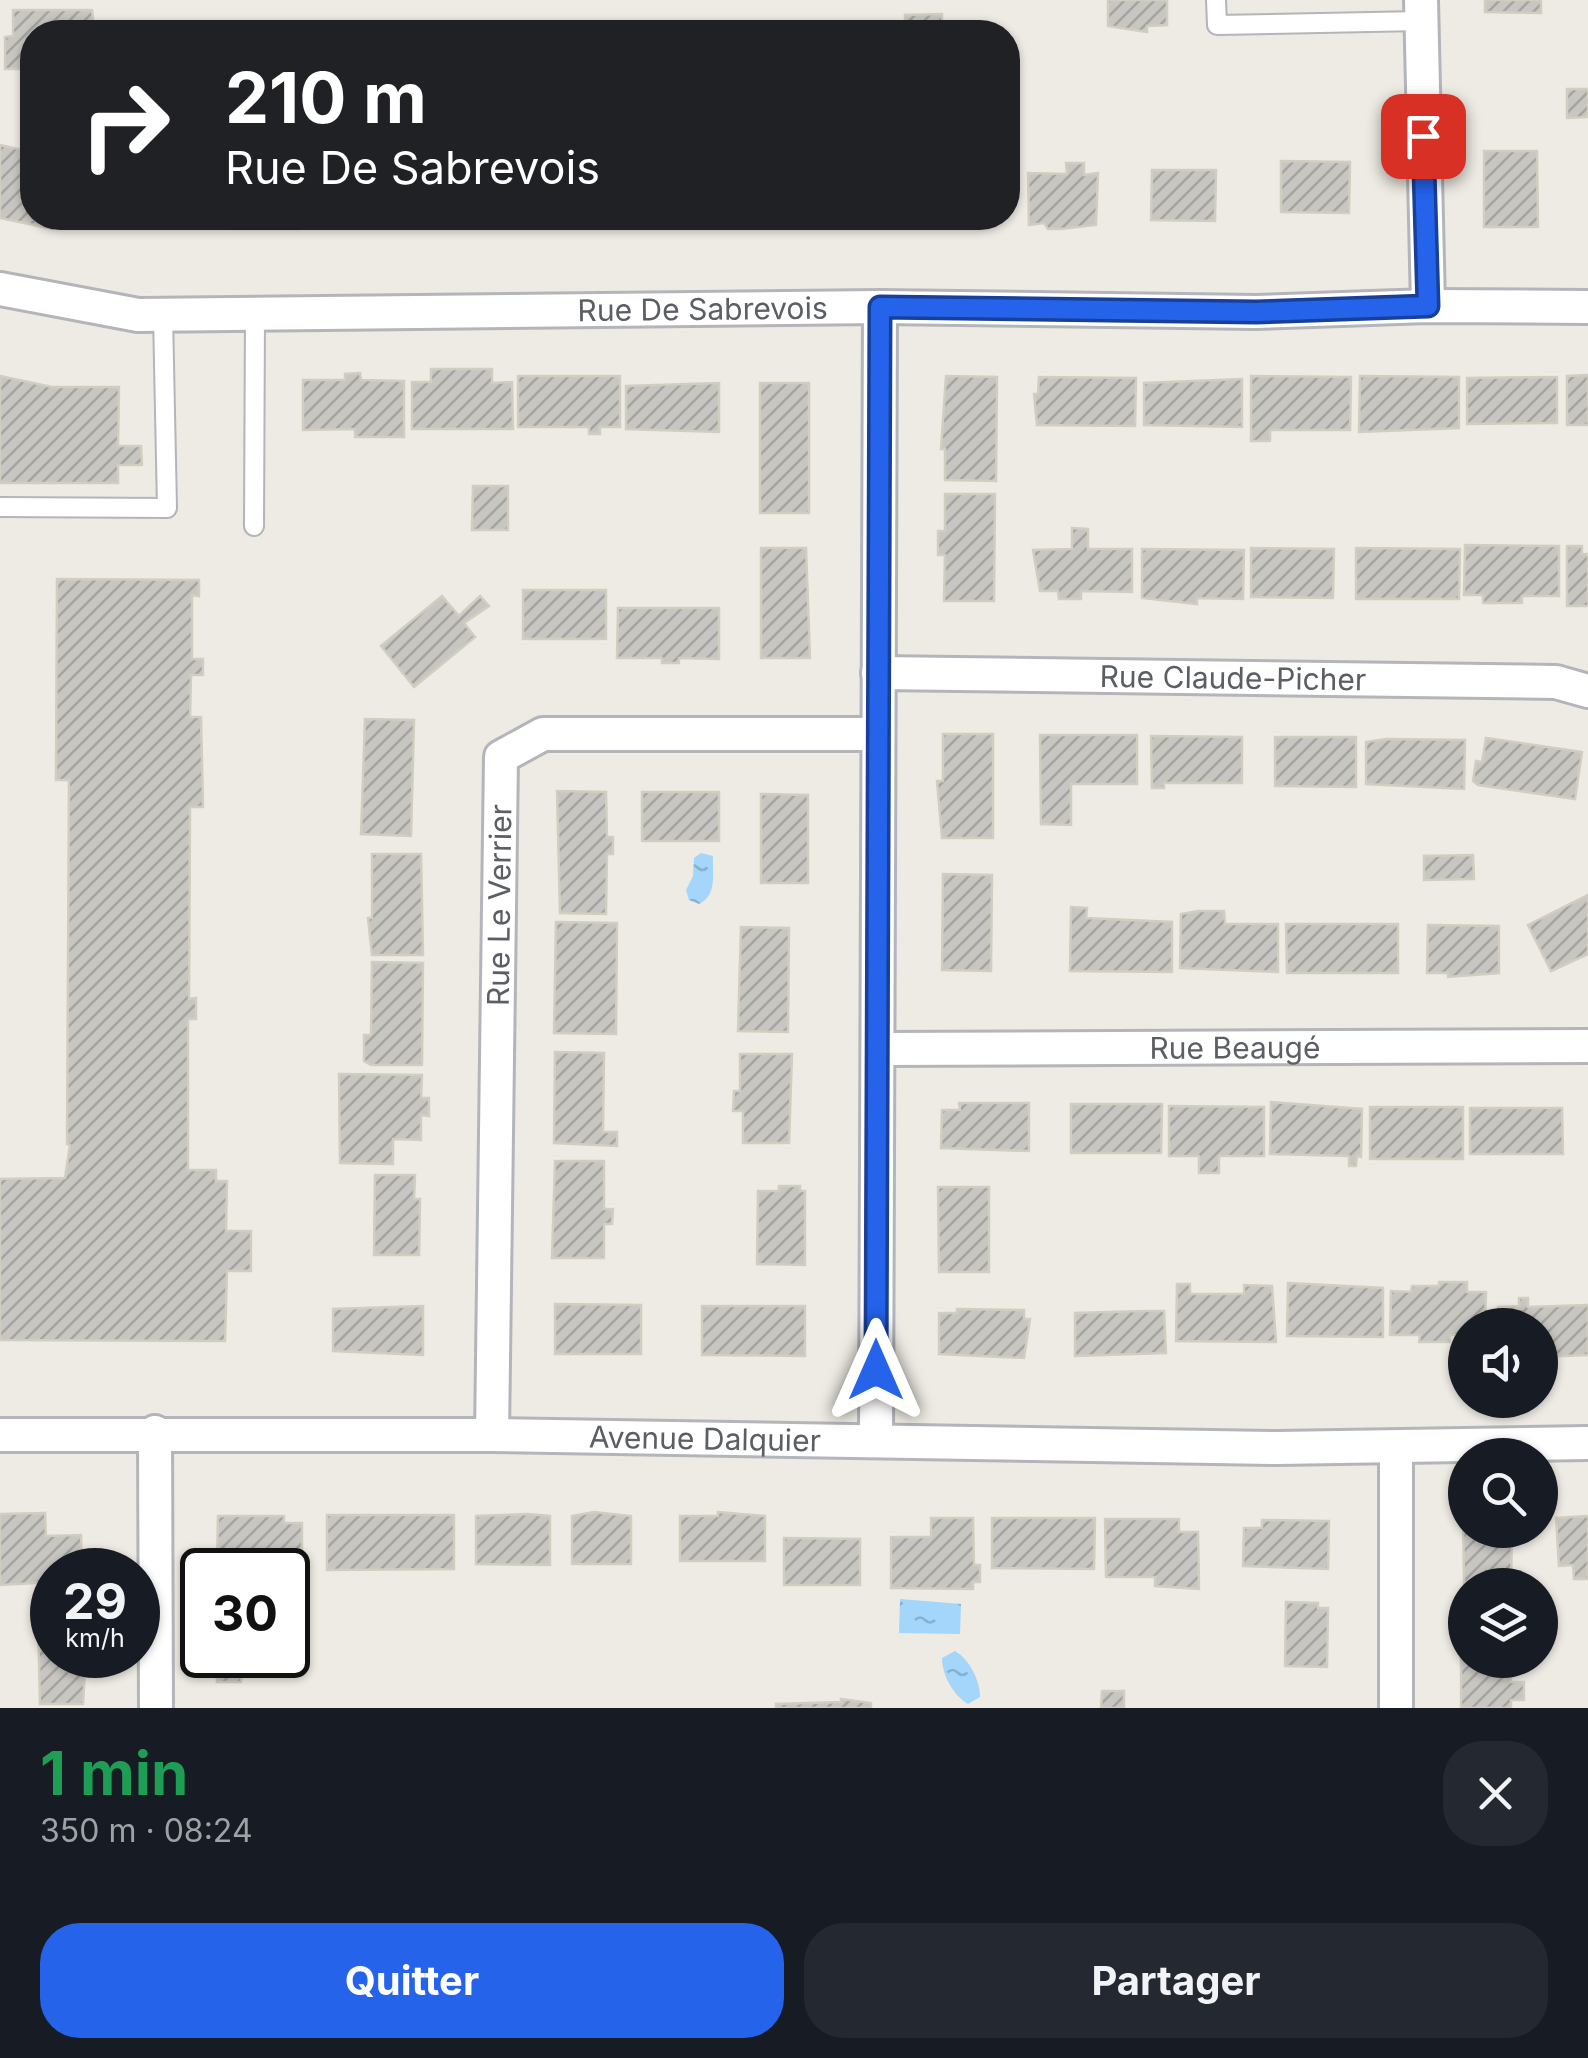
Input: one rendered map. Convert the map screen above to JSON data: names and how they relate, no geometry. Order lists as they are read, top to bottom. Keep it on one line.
{"streets":{"street":["Rue De Sabrevois","Rue Claude-Picher","Rue Le Verrier","Rue Beaugé","Avenue Dalquier"]},"crossings":[["Rue Le Verrier","Avenue Dalquier"]],"page":{"turn":["210 m","Rue De Sabrevois"],"speed":"29 km/h","limit":"30","heading":["1 min","350 m · 08:24"],"buttons":["Quitter","Partager"]}}
